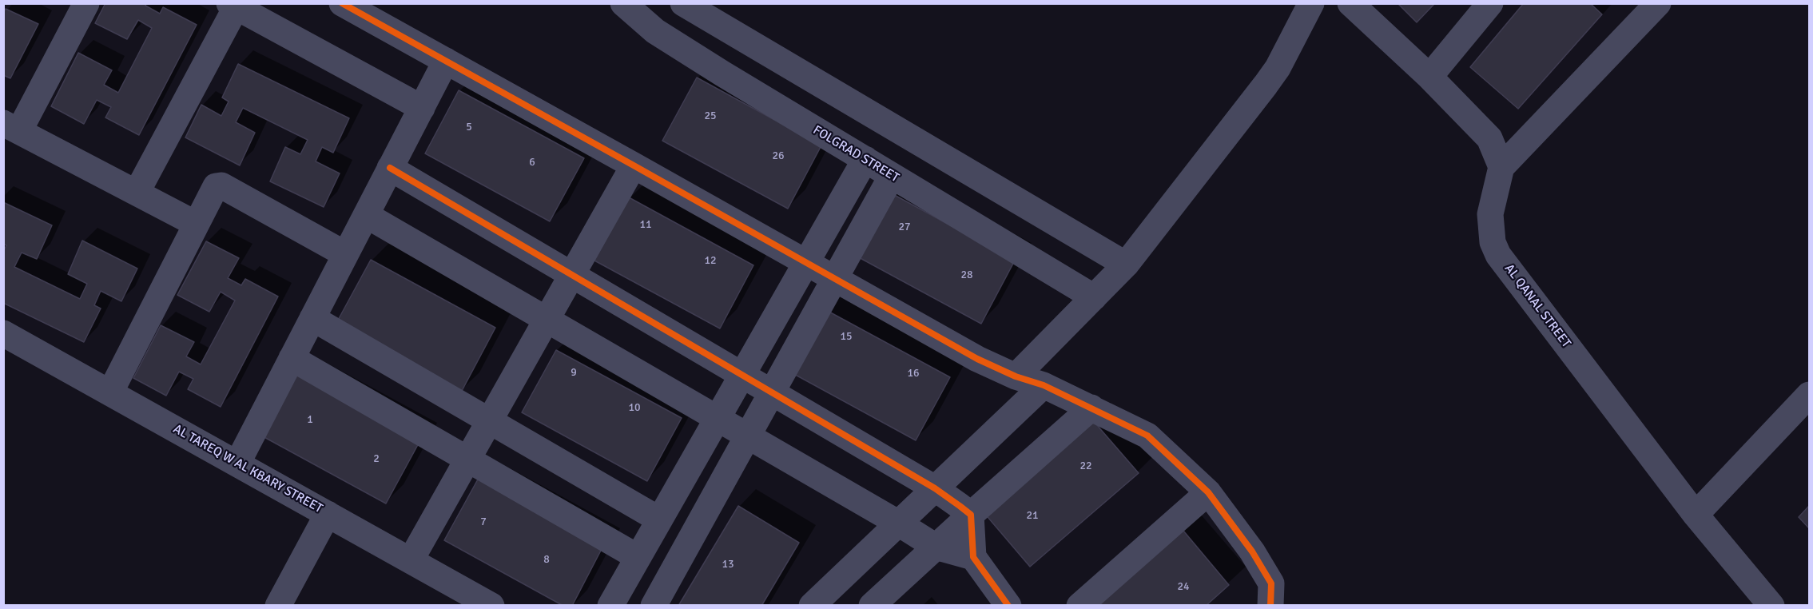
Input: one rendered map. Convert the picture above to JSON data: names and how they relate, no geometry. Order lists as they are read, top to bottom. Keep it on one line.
{"streets":{"street":["FOLGRAD STREET","AL QANAL STREET","AL TAREQ W AL KBARY STREET"]},"house_numbers":["25","5","26","6","11","27","12","28","15","9","16","10","1","2","22","21","7","8","13","24"]}
